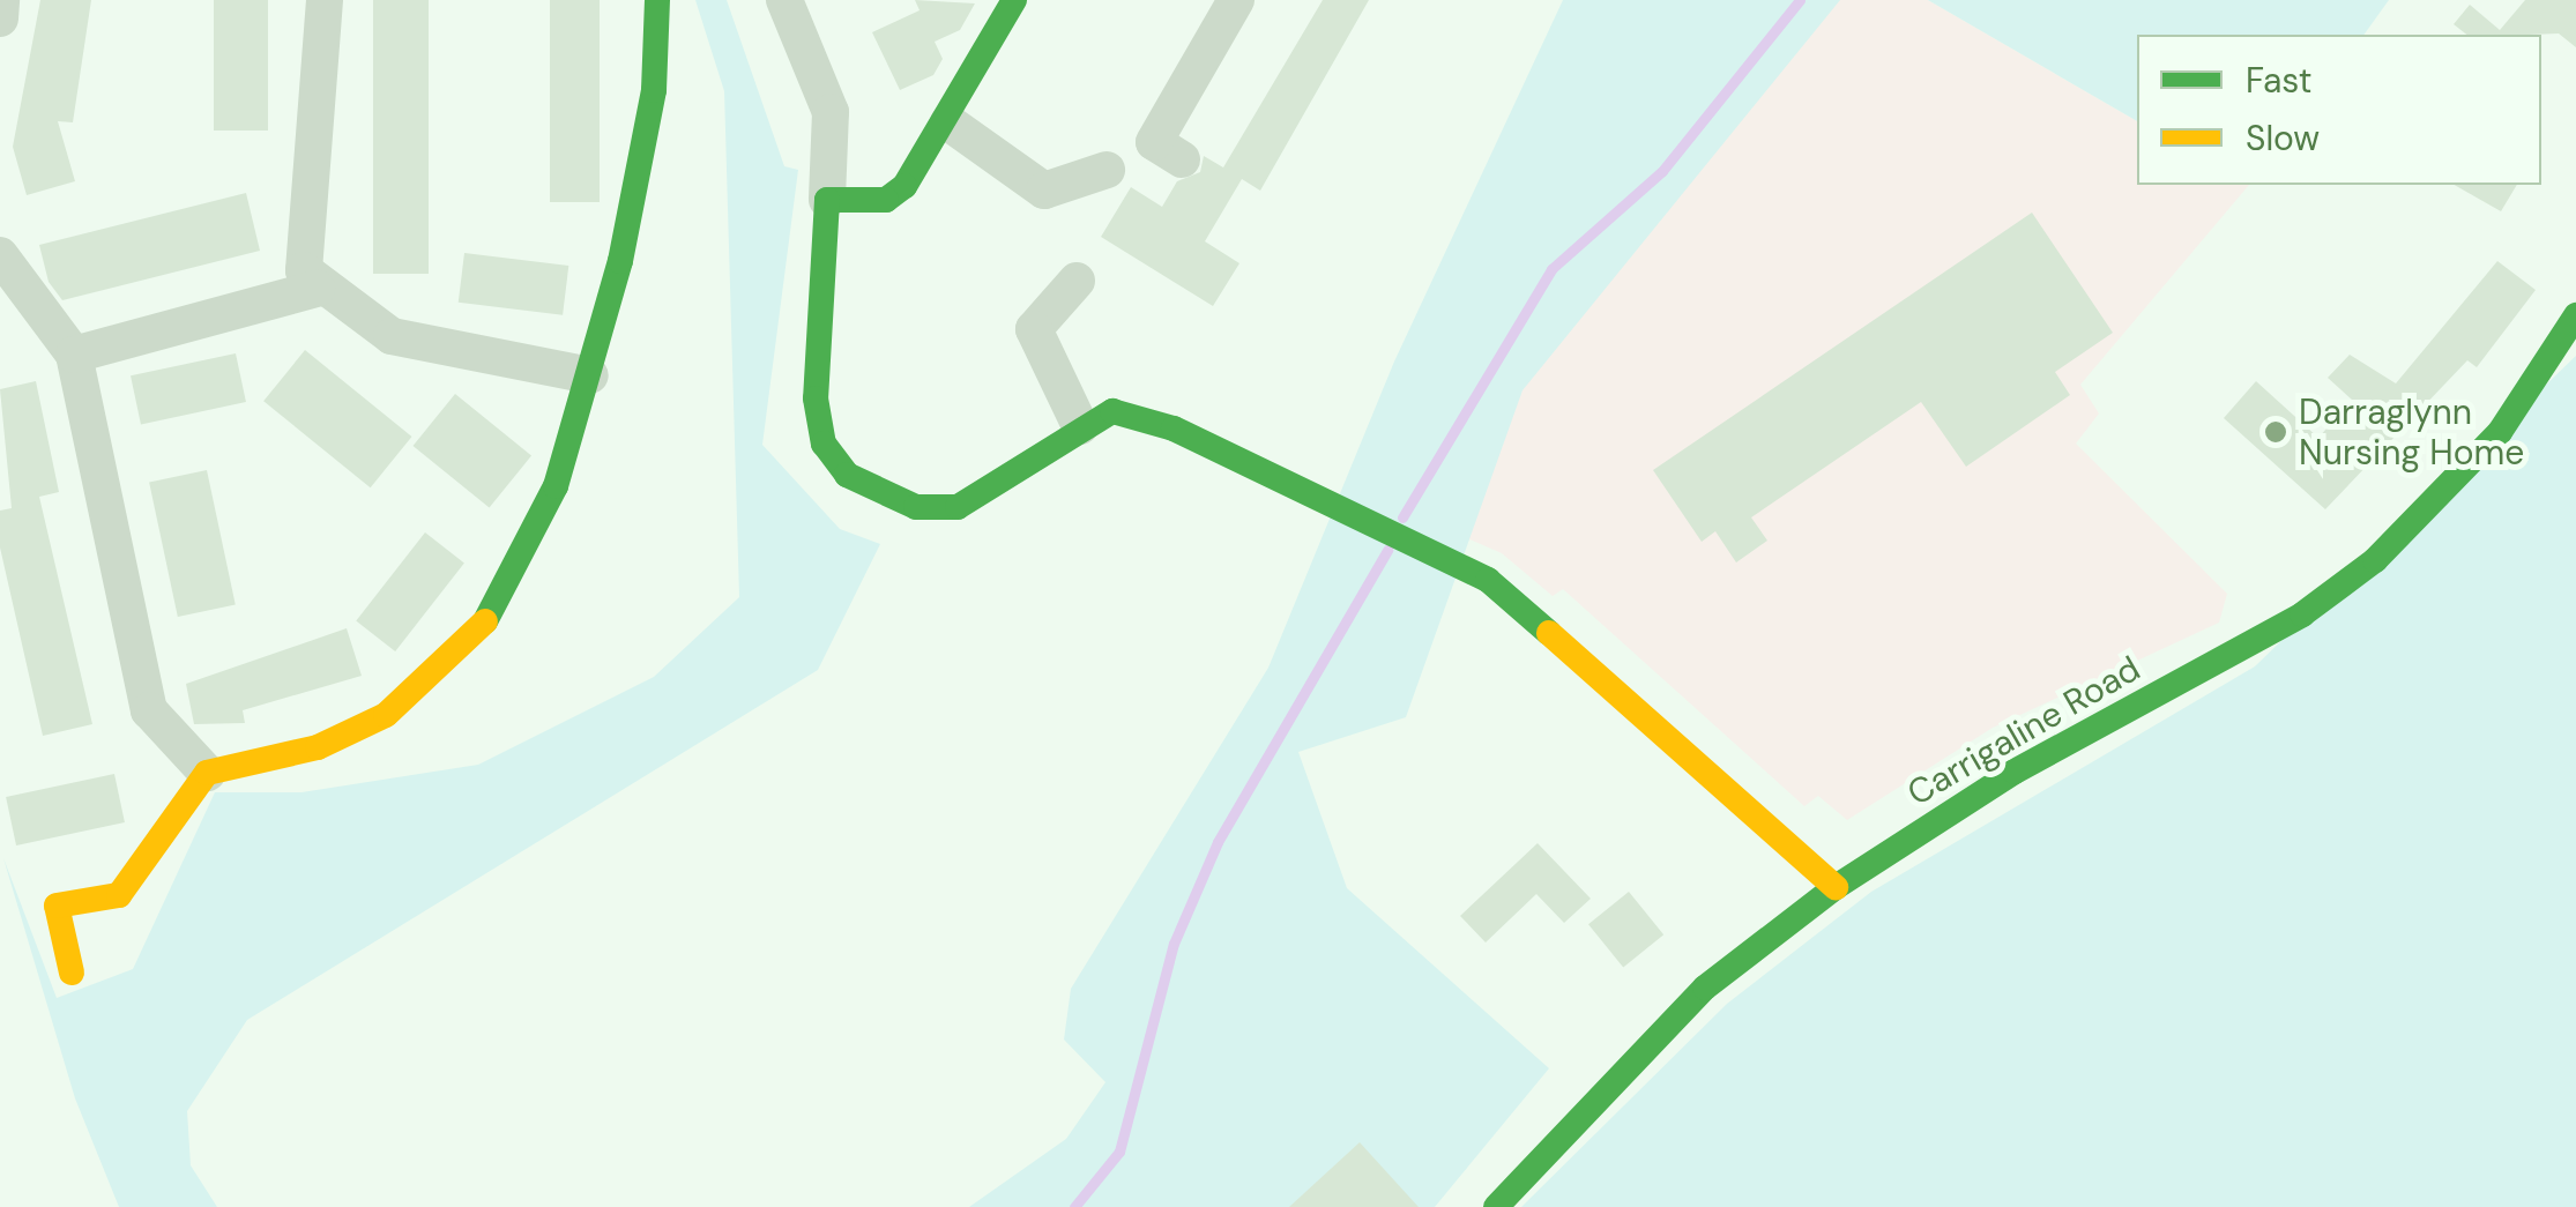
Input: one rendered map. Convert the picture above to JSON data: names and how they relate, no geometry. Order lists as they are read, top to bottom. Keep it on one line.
{"streets":{"street":["Carrigaline Road"]},"places":["Darraglynn Nursing Home"],"legend":["Fast","Slow"]}
